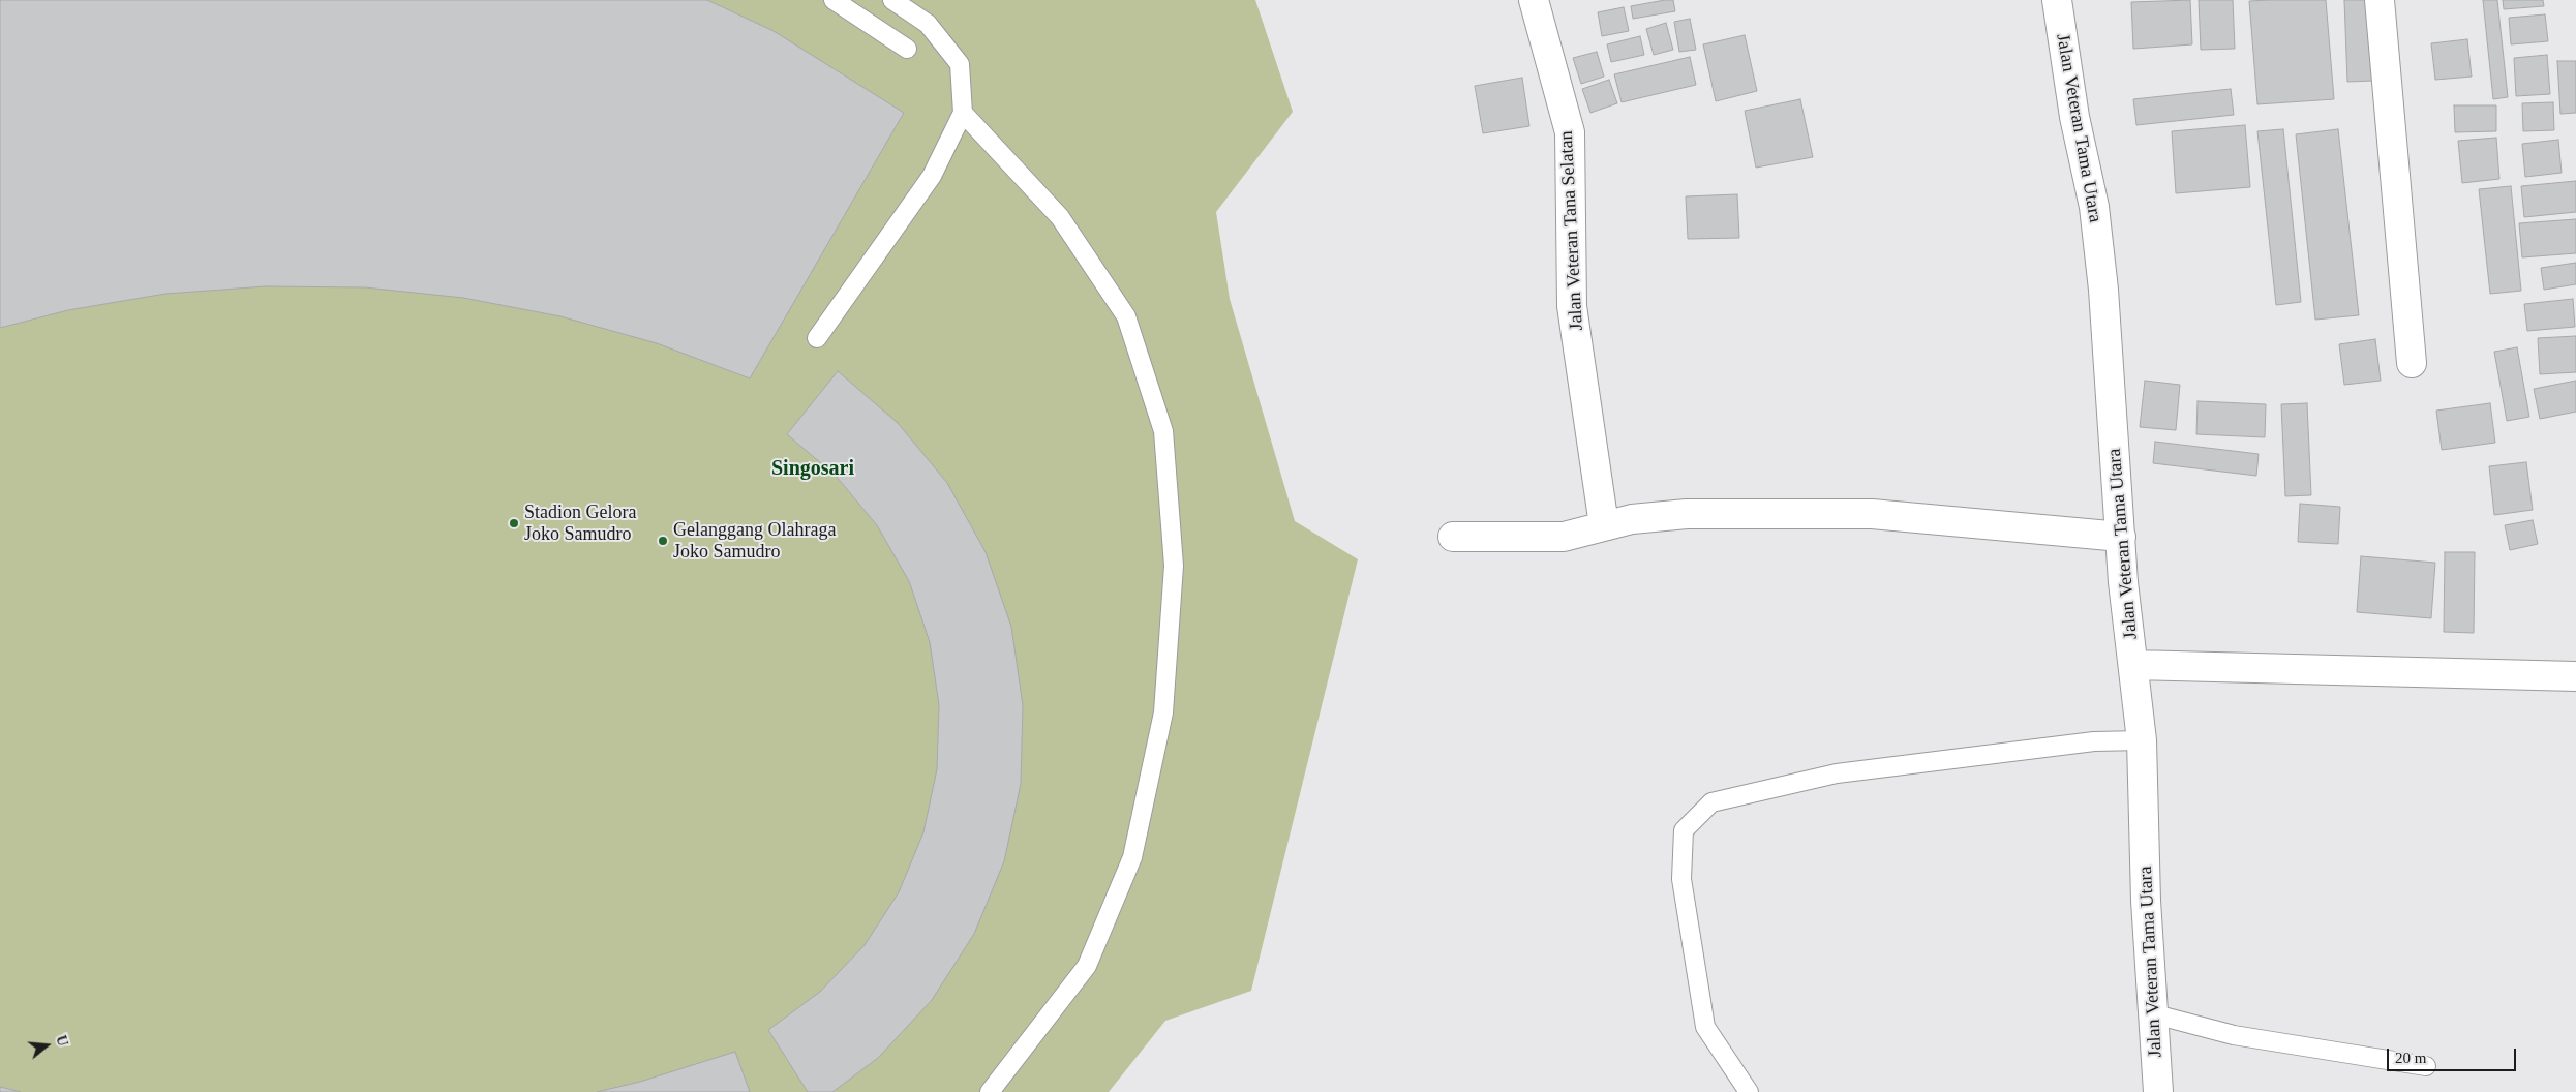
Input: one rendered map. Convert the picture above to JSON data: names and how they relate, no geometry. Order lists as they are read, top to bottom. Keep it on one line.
{"streets":{"street":["Jalan Veteran Tama Utara","Jalan Veteran Tana Selatan"]},"districts":["Singosari"],"places":["Stadion Gelora Joko Samudro","Gelanggang Olahraga Joko Samudro"],"scale_bar":"20 m","north":"right"}
